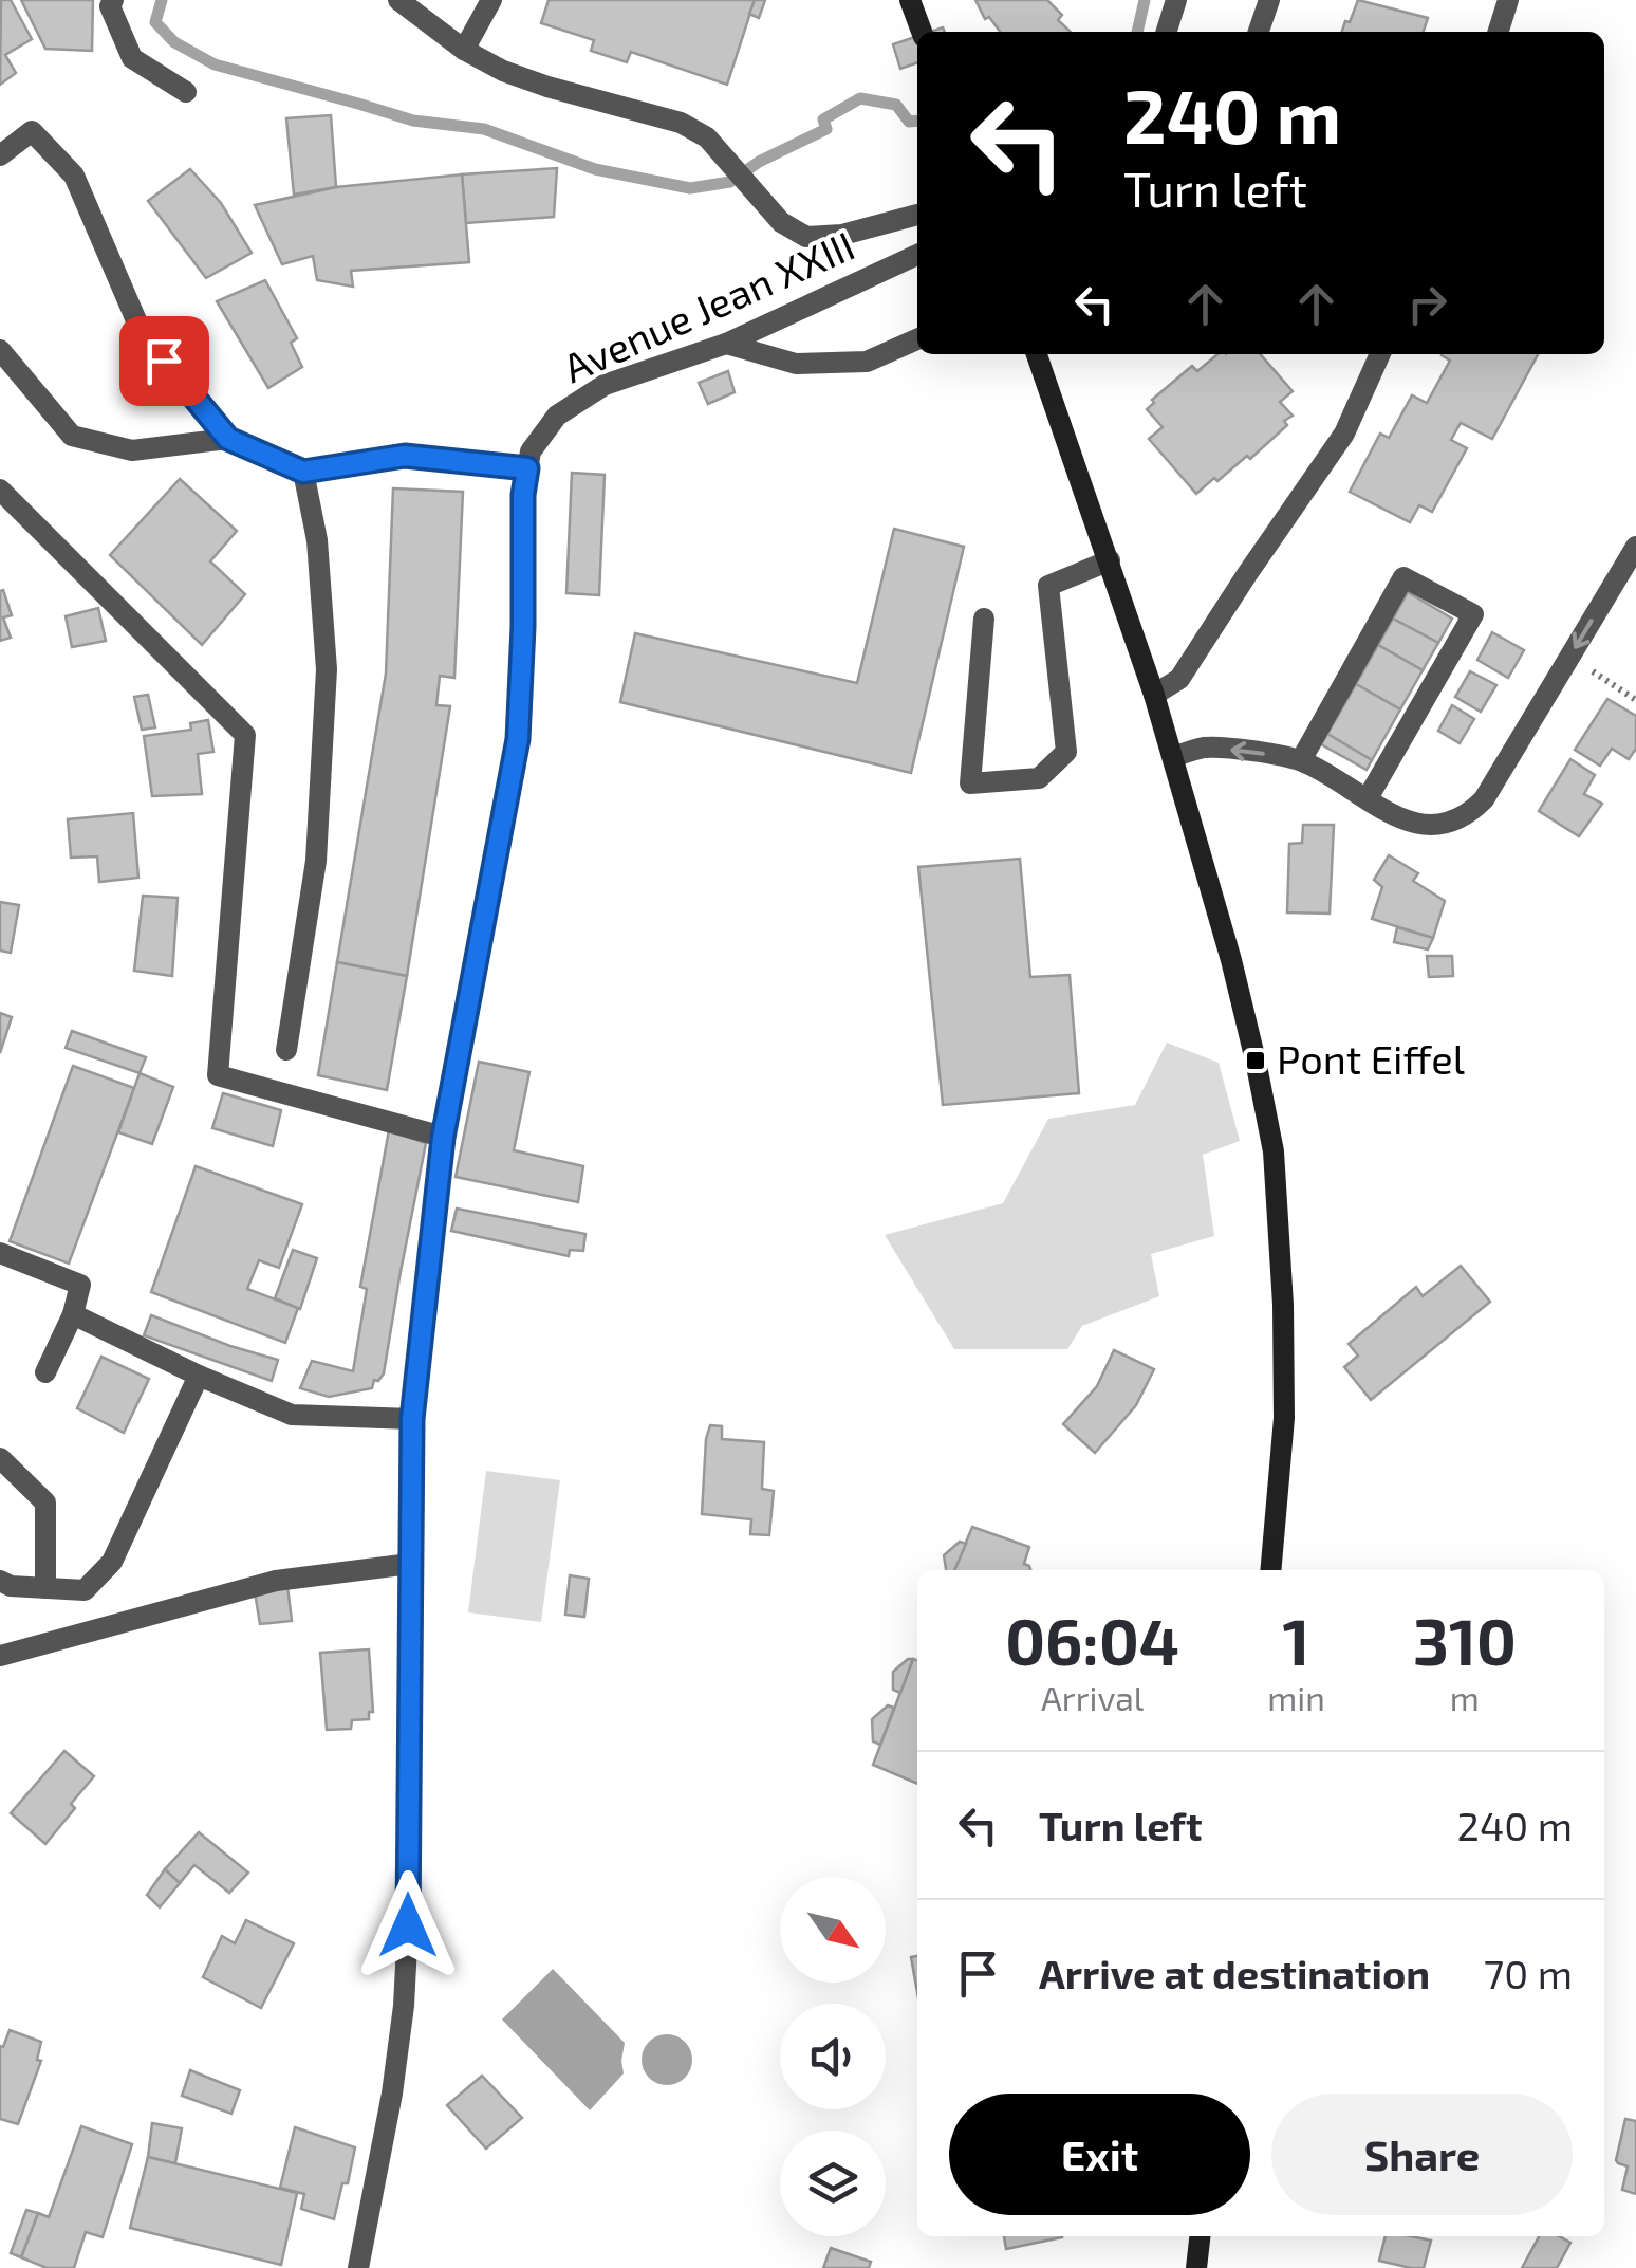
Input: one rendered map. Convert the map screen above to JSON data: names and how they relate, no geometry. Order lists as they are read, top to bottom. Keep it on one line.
{"streets":{"street":["Avenue Jean XXIII"]},"places":{"transit":["Pont Eiffel"]},"north":"bottom right","page":{"turn":["240 m","Turn left"],"eta":["06:04","Arrival","1","min","310","m"],"list":[{"name":"Turn left","value":"240 m"},{"name":"Arrive at destination","value":"70 m"}],"buttons":["Exit","Share"]}}
